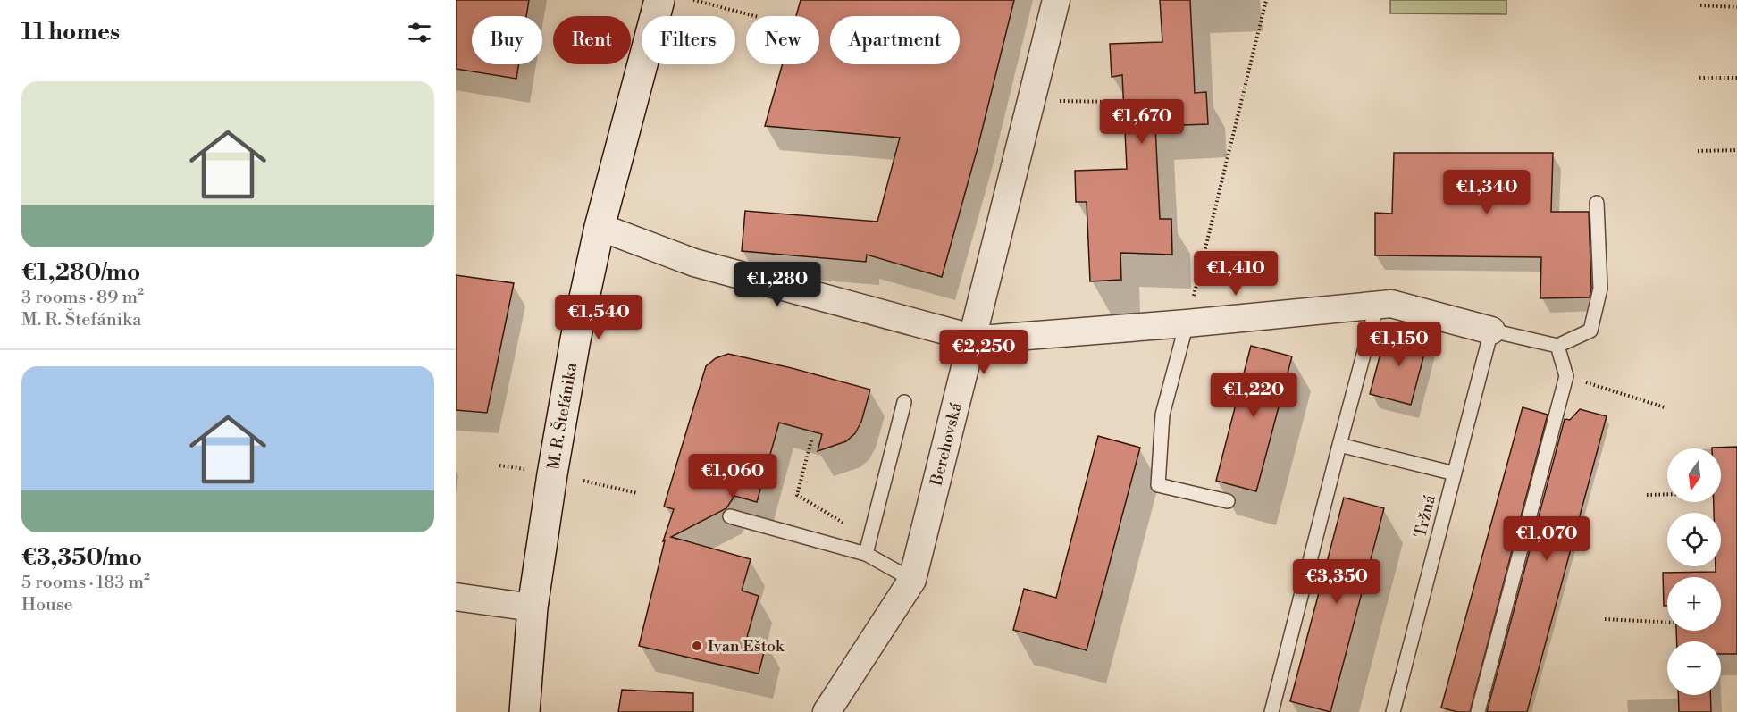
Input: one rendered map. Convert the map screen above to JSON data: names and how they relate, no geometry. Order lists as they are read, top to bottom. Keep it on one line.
{"streets":{"street":["M. R. Štefánika","Berehovská"],"lane":["Tržná"]},"places":["Ivan Eštok"],"north":"bottom","page":{"heading":"11 homes","chip":["Buy","Rent","Filters","New","Apartment"],"list":[{"name":"€1,280/mo","note":"3 rooms · 89 m² · M. R. Štefánika"},{"name":"€3,350/mo","note":"5 rooms · 183 m² · House"}],"price":["€1,670","€1,340","€1,410","€1,280","€1,540","€1,150","€2,250","€1,220","€1,060","€1,070","€3,350"],"map_buttons":["+","−"]}}
